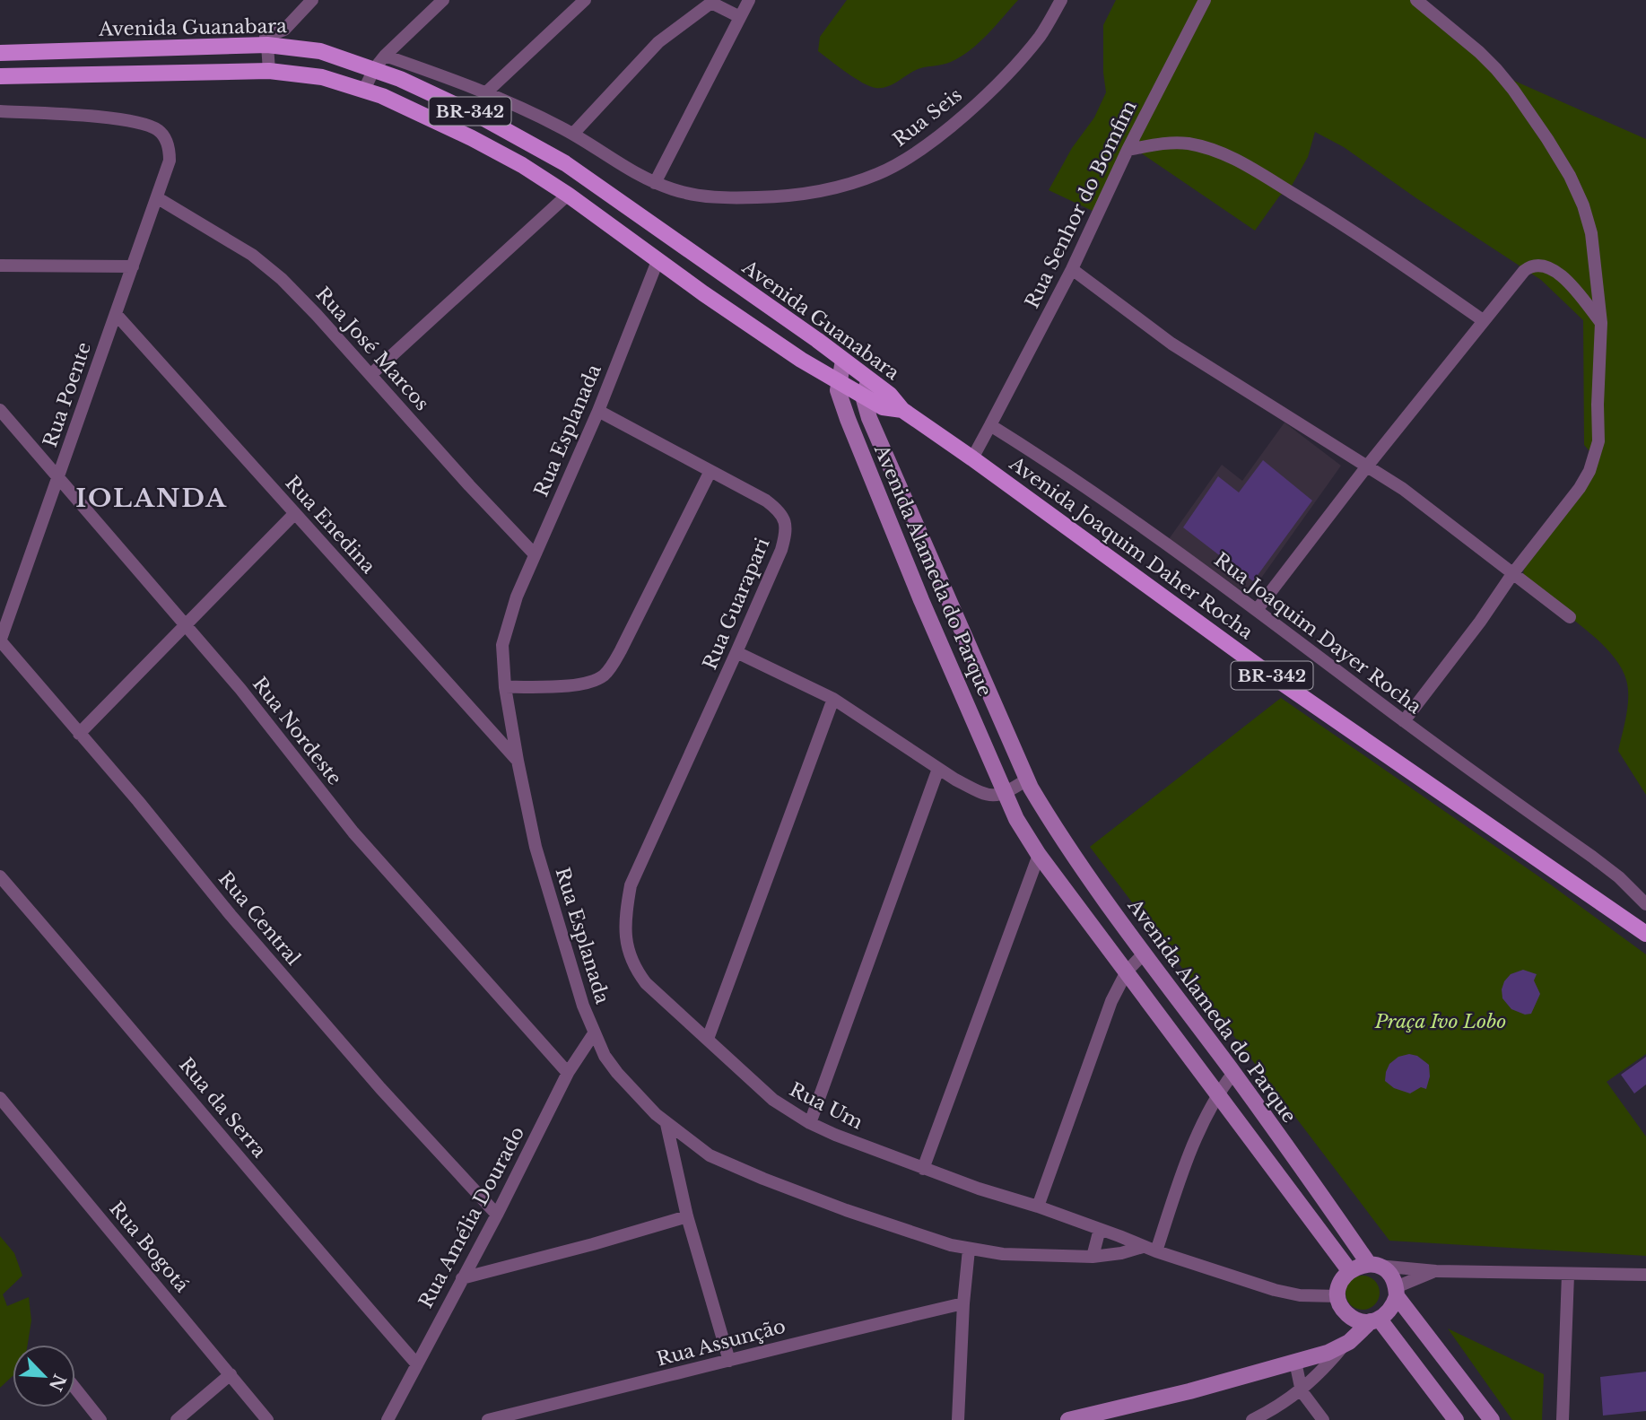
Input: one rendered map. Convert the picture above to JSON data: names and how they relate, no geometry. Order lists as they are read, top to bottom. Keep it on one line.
{"streets":{"main road":["Avenida Guanabara","BR-342","Avenida Joaquim Daher Rocha"],"street":["Rua Seis","Rua Senhor do Bomfim","Rua José Marcos","Rua Poente","Rua Esplanada","Rua Enedina","Avenida Alameda do Parque","Rua Guarapari","Rua Joaquim Dayer Rocha","Rua Nordeste","Rua Central","Rua Um","Rua da Serra","Rua Amélia Dourado","Rua Bogotá","Rua Assunção"]},"crossings":[["Avenida Guanabara","Rua Esplanada"],["Avenida Guanabara","Avenida Joaquim Daher Rocha"],["Avenida Guanabara","Avenida Alameda do Parque"],["Rua Senhor do Bomfim","Rua Joaquim Dayer Rocha"],["Rua José Marcos","Rua Poente"],["Rua José Marcos","Rua Esplanada"],["Rua Poente","Rua Enedina"],["Rua Poente","Rua Nordeste"],["Rua Poente","Rua Central"],["Rua Esplanada","Rua Enedina"],["Rua Esplanada","Rua Guarapari"],["Rua Esplanada","Rua Um"],["Rua Esplanada","Rua Amélia Dourado"],["Avenida Alameda do Parque","Rua Um"],["Rua Guarapari","Rua Um"],["Rua Nordeste","Rua Amélia Dourado"],["Rua Central","Rua Amélia Dourado"],["Rua da Serra","Rua Amélia Dourado"]],"districts":["IOLANDA"],"parks":["Praça Ivo Lobo"],"north":"bottom right"}
